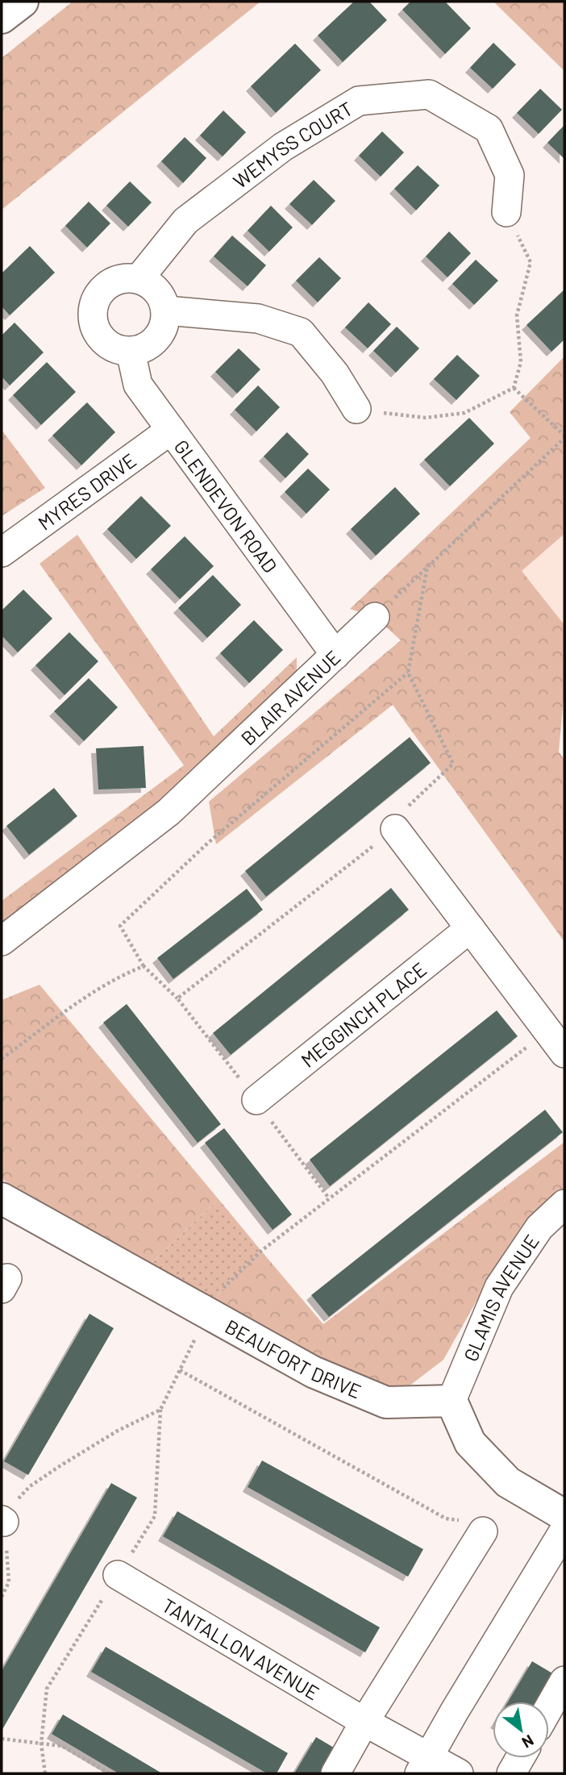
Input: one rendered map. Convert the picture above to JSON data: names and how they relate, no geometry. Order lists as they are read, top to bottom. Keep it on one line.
{"streets":{"street":["WEMYSS COURT","MYRES DRIVE","GLENDEVON ROAD","BLAIR AVENUE","MEGGINCH PLACE","GLAMIS AVENUE","BEAUFORT DRIVE","TANTALLON AVENUE"]},"crossings":[["WEMYSS COURT","GLENDEVON ROAD"],["MYRES DRIVE","GLENDEVON ROAD"],["GLENDEVON ROAD","BLAIR AVENUE"],["GLAMIS AVENUE","BEAUFORT DRIVE"]],"north":"bottom right"}
